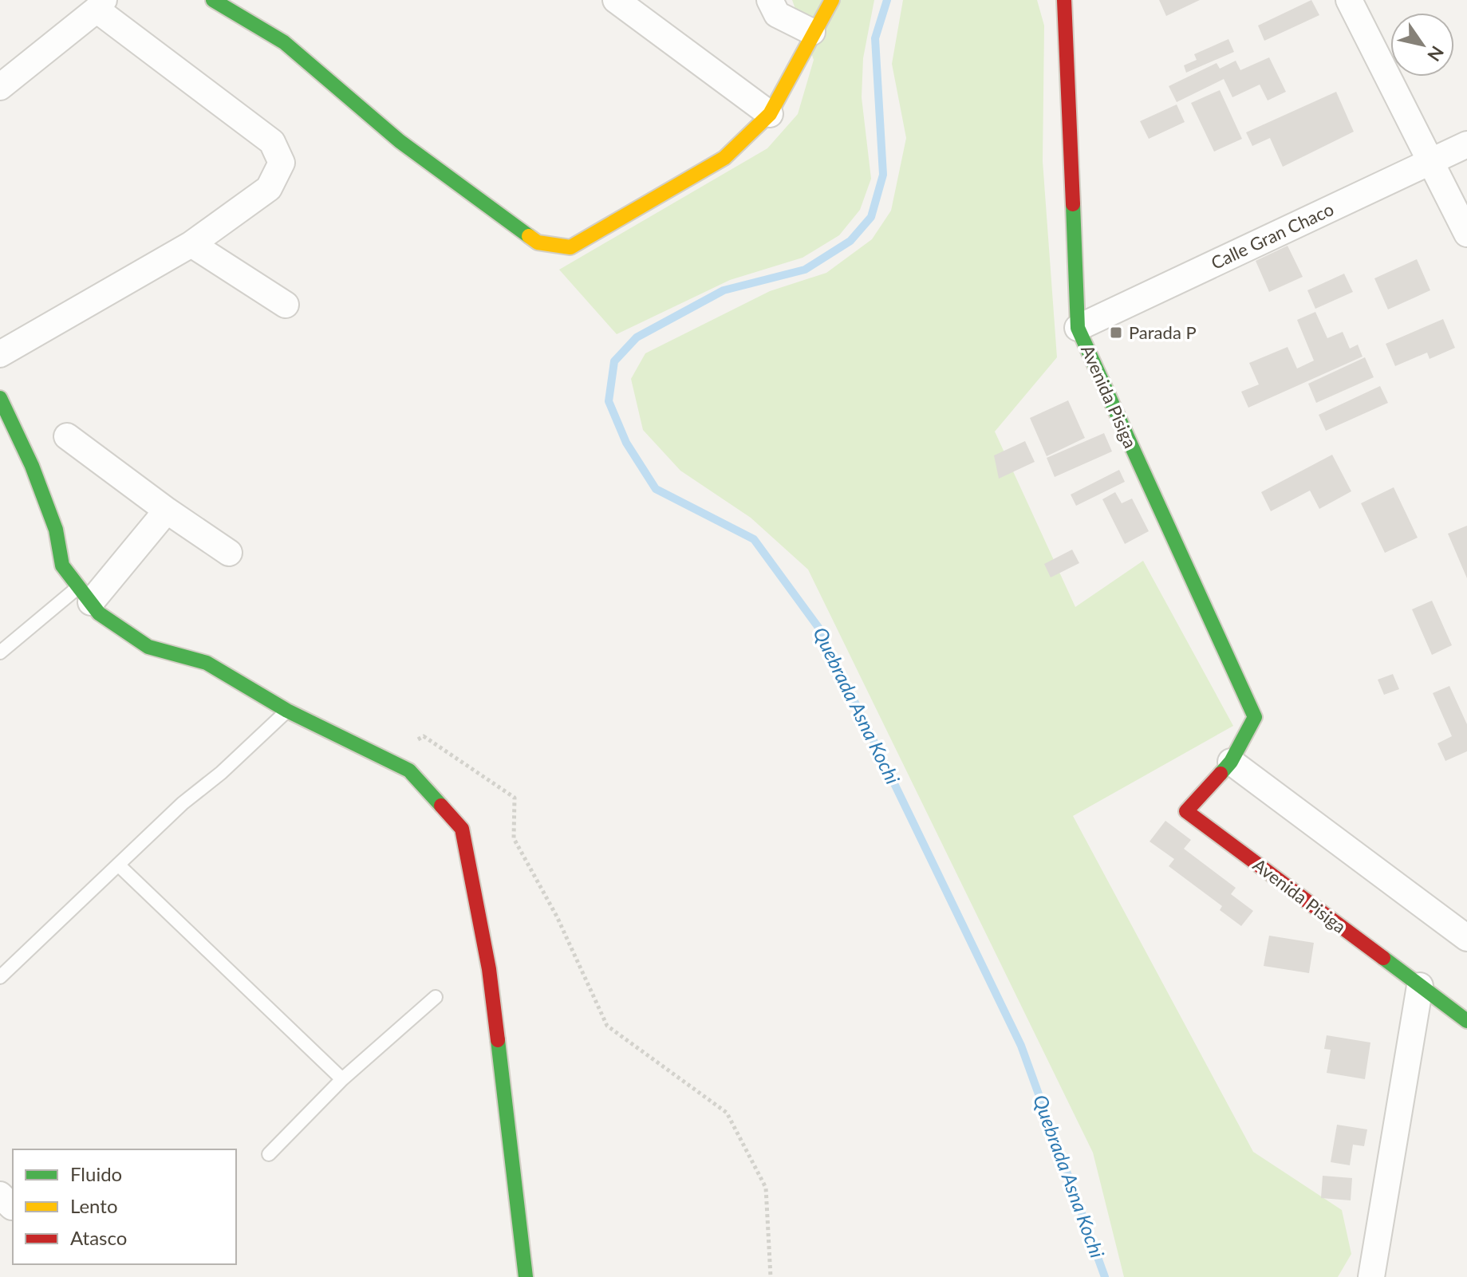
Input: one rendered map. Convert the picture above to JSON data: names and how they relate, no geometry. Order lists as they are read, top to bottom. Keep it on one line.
{"streets":{"street":["Calle Gran Chaco","Avenida Pisiga"]},"crossings":[["Calle Gran Chaco","Avenida Pisiga"]],"water":["Quebrada Asna Kochi"],"places":{"transit":["Parada P"]},"legend":["Fluido","Lento","Atasco"],"north":"bottom right"}
